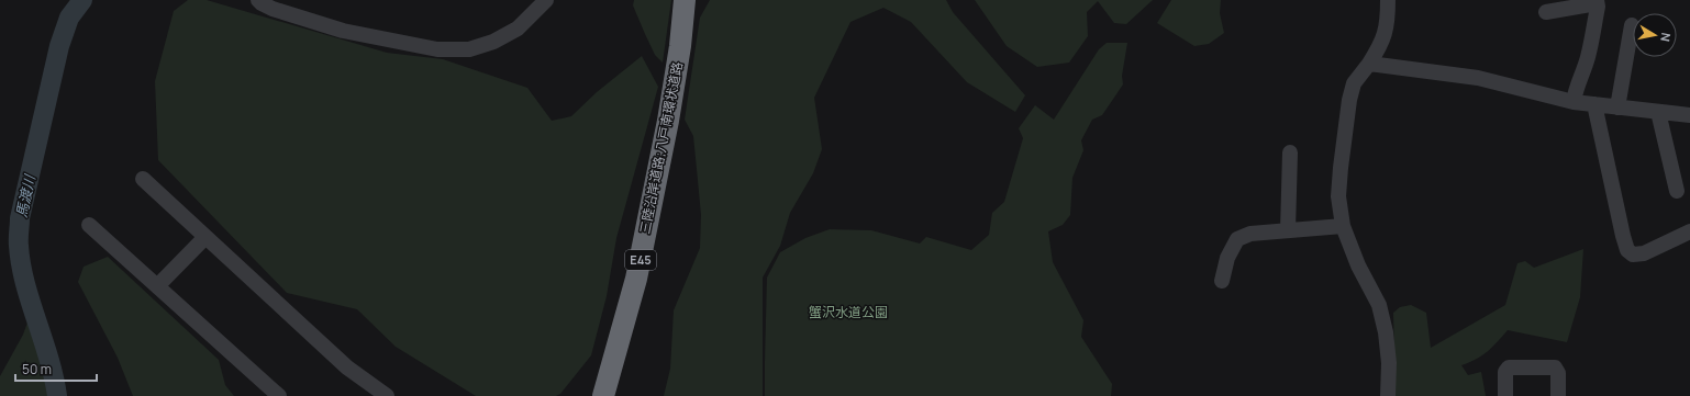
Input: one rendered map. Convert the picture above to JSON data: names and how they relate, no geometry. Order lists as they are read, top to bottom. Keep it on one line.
{"streets":{"highway":["三陸沿岸道路;八戸南環状道路","E45"]},"water":["馬渡川"],"parks":["蟹沢水道公園"],"scale_bar":"50 m","north":"right"}
